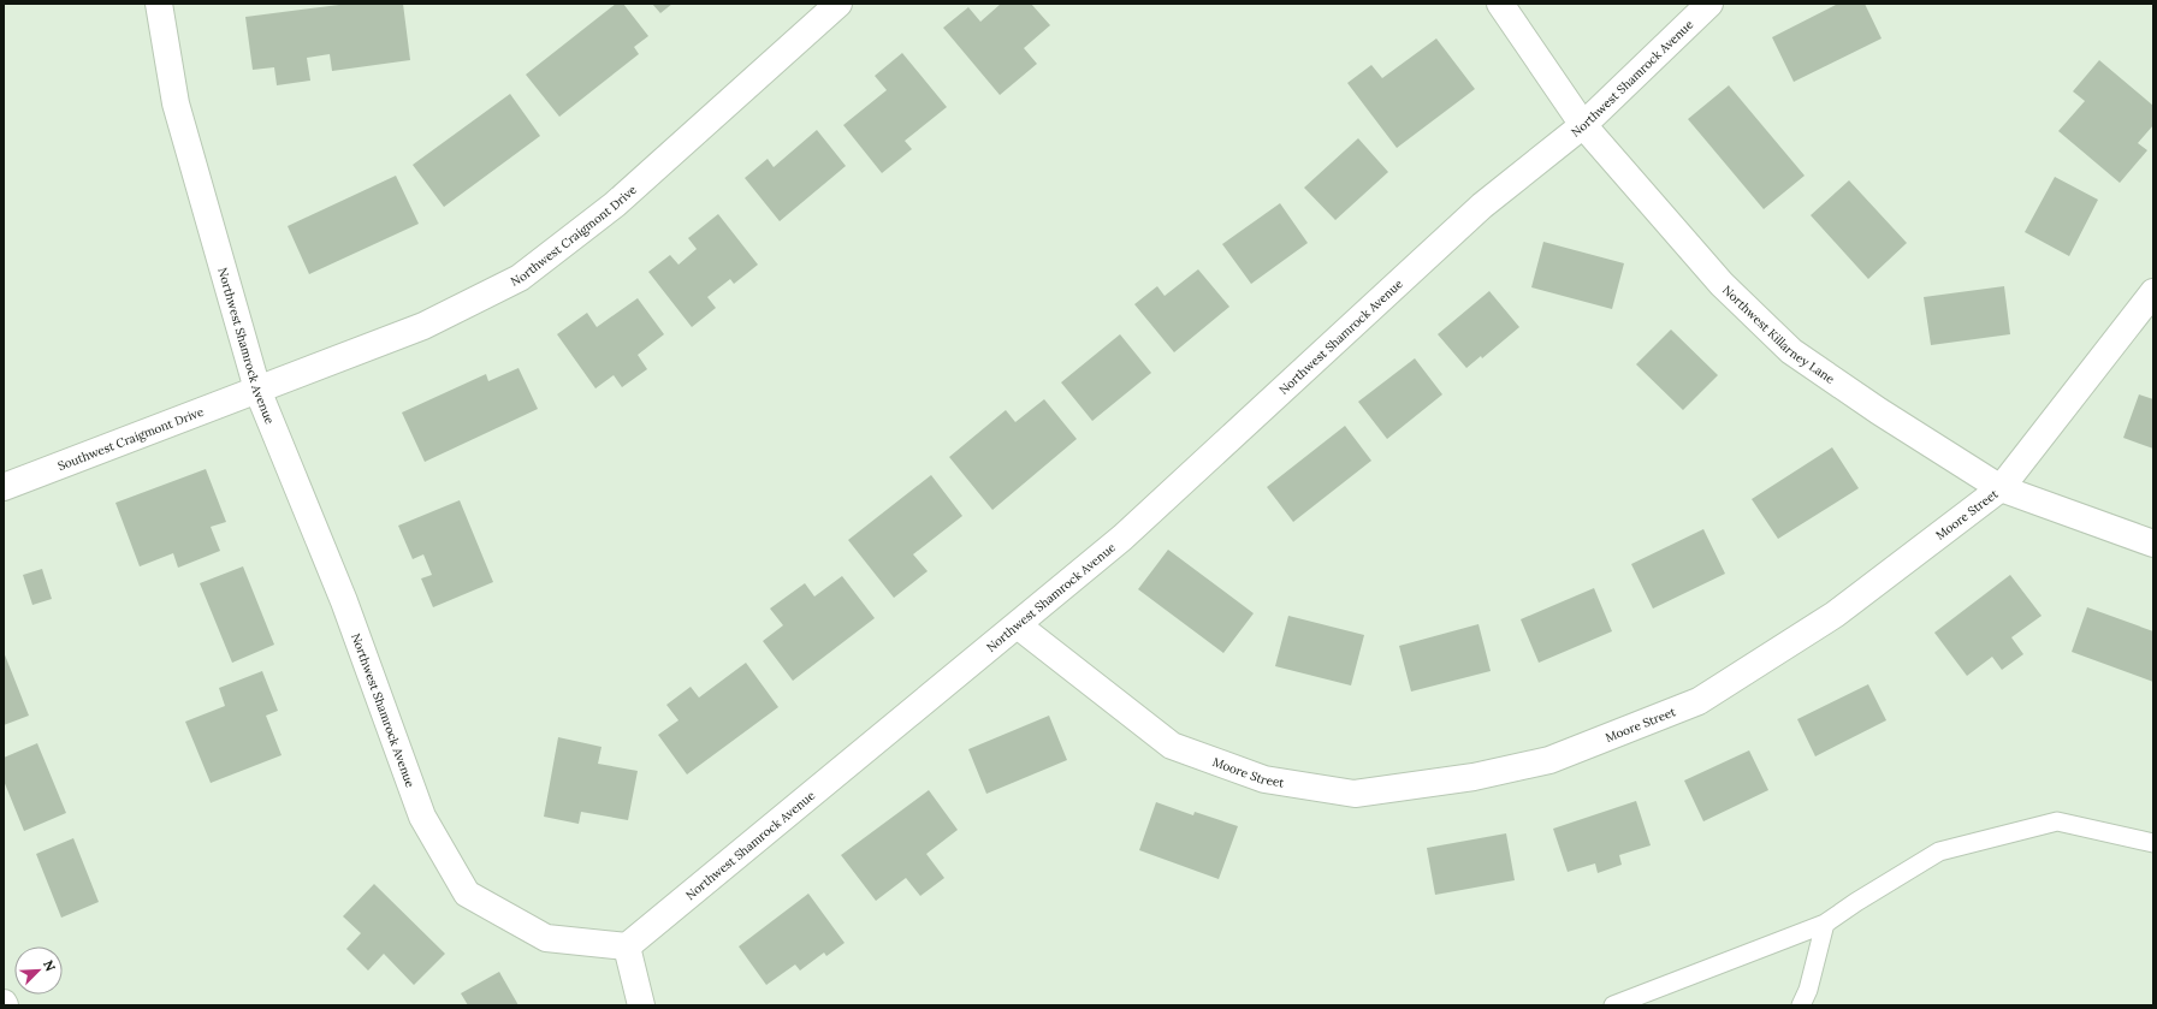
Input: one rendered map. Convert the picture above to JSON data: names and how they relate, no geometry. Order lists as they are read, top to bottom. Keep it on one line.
{"streets":{"street":["Northwest Shamrock Avenue","Northwest Craigmont Drive","Northwest Killarney Lane","Southwest Craigmont Drive","Moore Street"]},"crossings":[["Northwest Shamrock Avenue","Northwest Craigmont Drive"],["Northwest Shamrock Avenue","Northwest Killarney Lane"],["Northwest Shamrock Avenue","Southwest Craigmont Drive"],["Northwest Shamrock Avenue","Moore Street"],["Northwest Craigmont Drive","Southwest Craigmont Drive"],["Northwest Killarney Lane","Moore Street"]],"north":"top right"}
